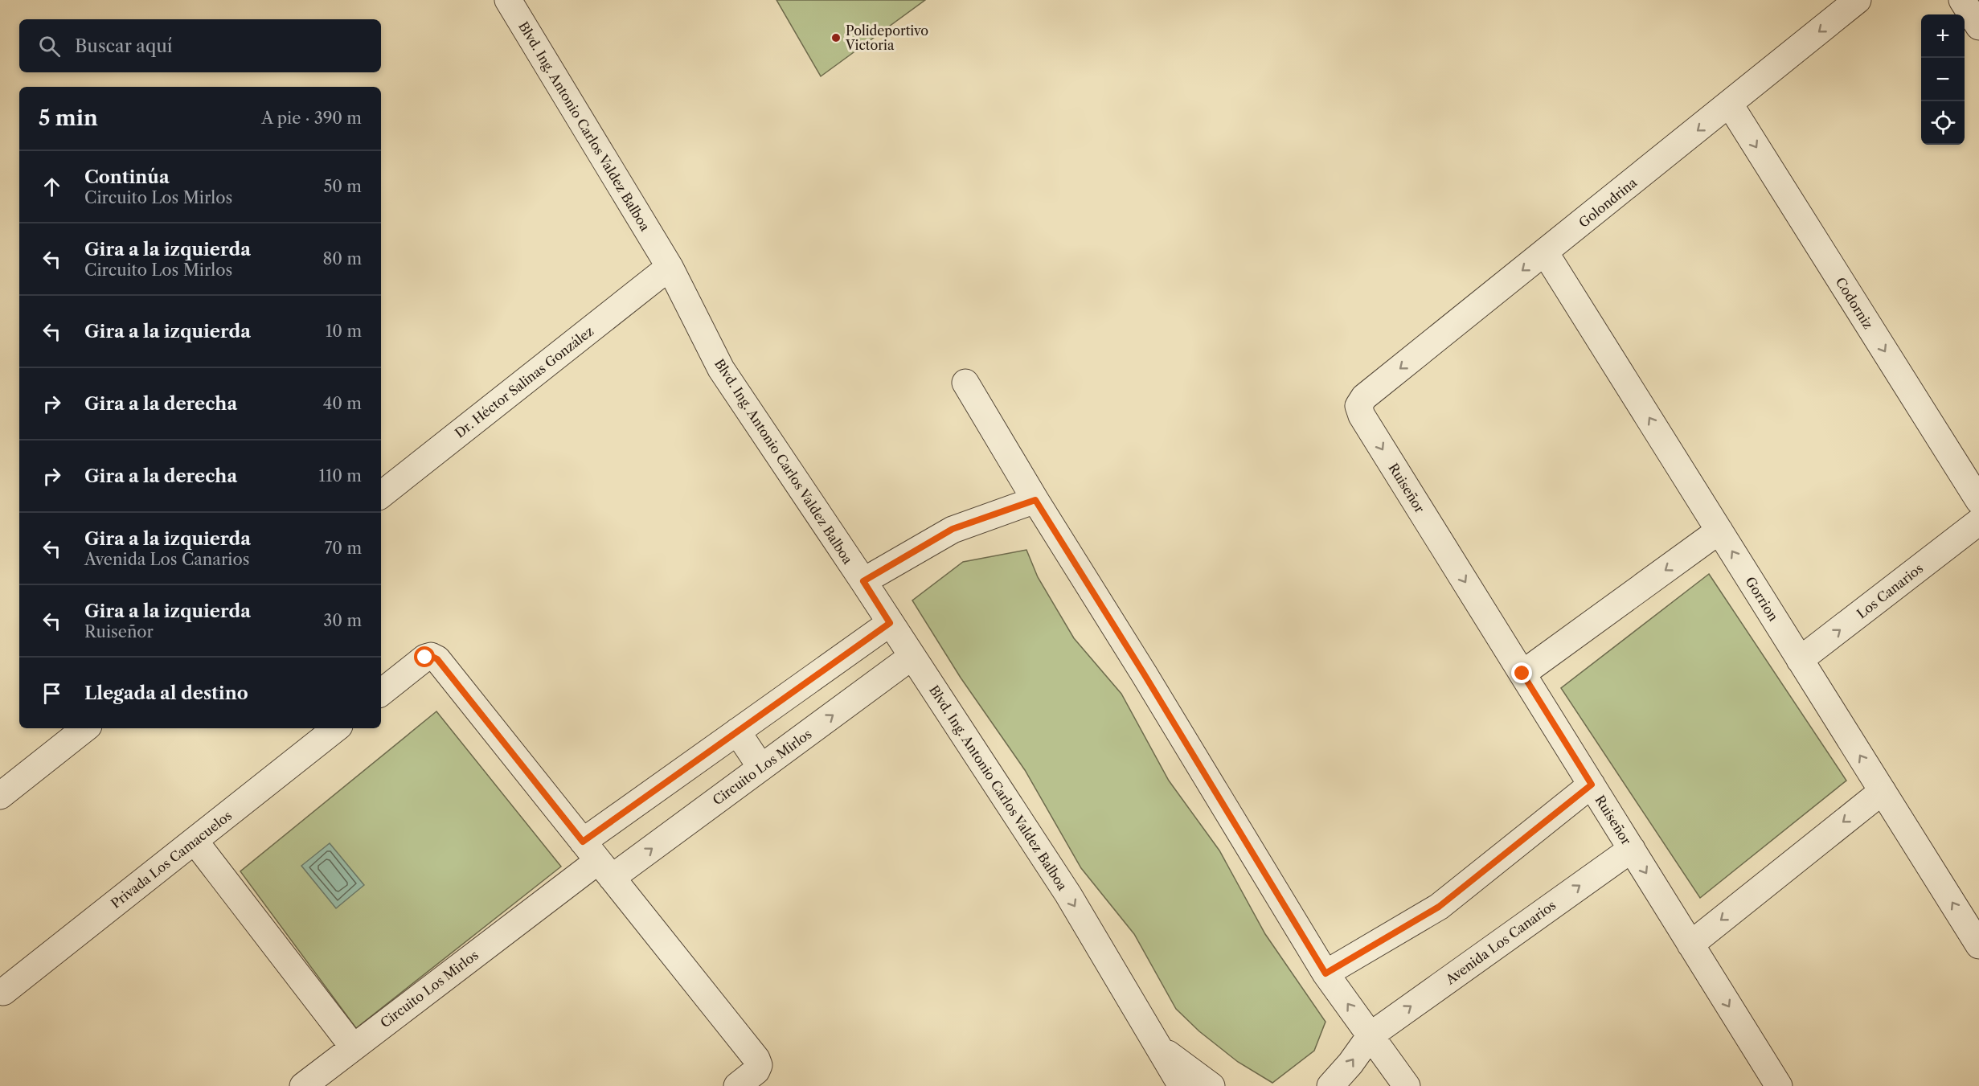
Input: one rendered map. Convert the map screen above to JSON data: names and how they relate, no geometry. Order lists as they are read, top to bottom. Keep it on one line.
{"streets":{"street":["Blvd. Ing. Antonio Carlos Valdez Balboa","Golondrina","Codorniz","Dr. Héctor Salinas González","Ruiseñor","Los Canarios","Gorrion","Circuito Los Mirlos","Privada Los Camacuelos","Avenida Los Canarios"]},"crossings":[["Blvd. Ing. Antonio Carlos Valdez Balboa","Dr. Héctor Salinas González"],["Blvd. Ing. Antonio Carlos Valdez Balboa","Circuito Los Mirlos"],["Golondrina","Codorniz"],["Golondrina","Ruiseñor"],["Golondrina","Gorrion"],["Ruiseñor","Avenida Los Canarios"],["Los Canarios","Gorrion"]],"one_way":["Golondrina","Codorniz","Ruiseñor","Los Canarios","Gorrion"],"places":["Polideportivo Victoria"],"page":{"map_buttons":["+","−"],"search":"Buscar aquí","heading":["5 min","A pie · 390 m"],"list":[["Continúa","Circuito Los Mirlos","50 m"],["Gira a la izquierda","Circuito Los Mirlos","80 m"],["Gira a la izquierda","10 m"],["Gira a la derecha","40 m"],["Gira a la derecha","110 m"],["Gira a la izquierda","Avenida Los Canarios","70 m"],["Gira a la izquierda","Ruiseñor","30 m"],"Llegada al destino"]}}
